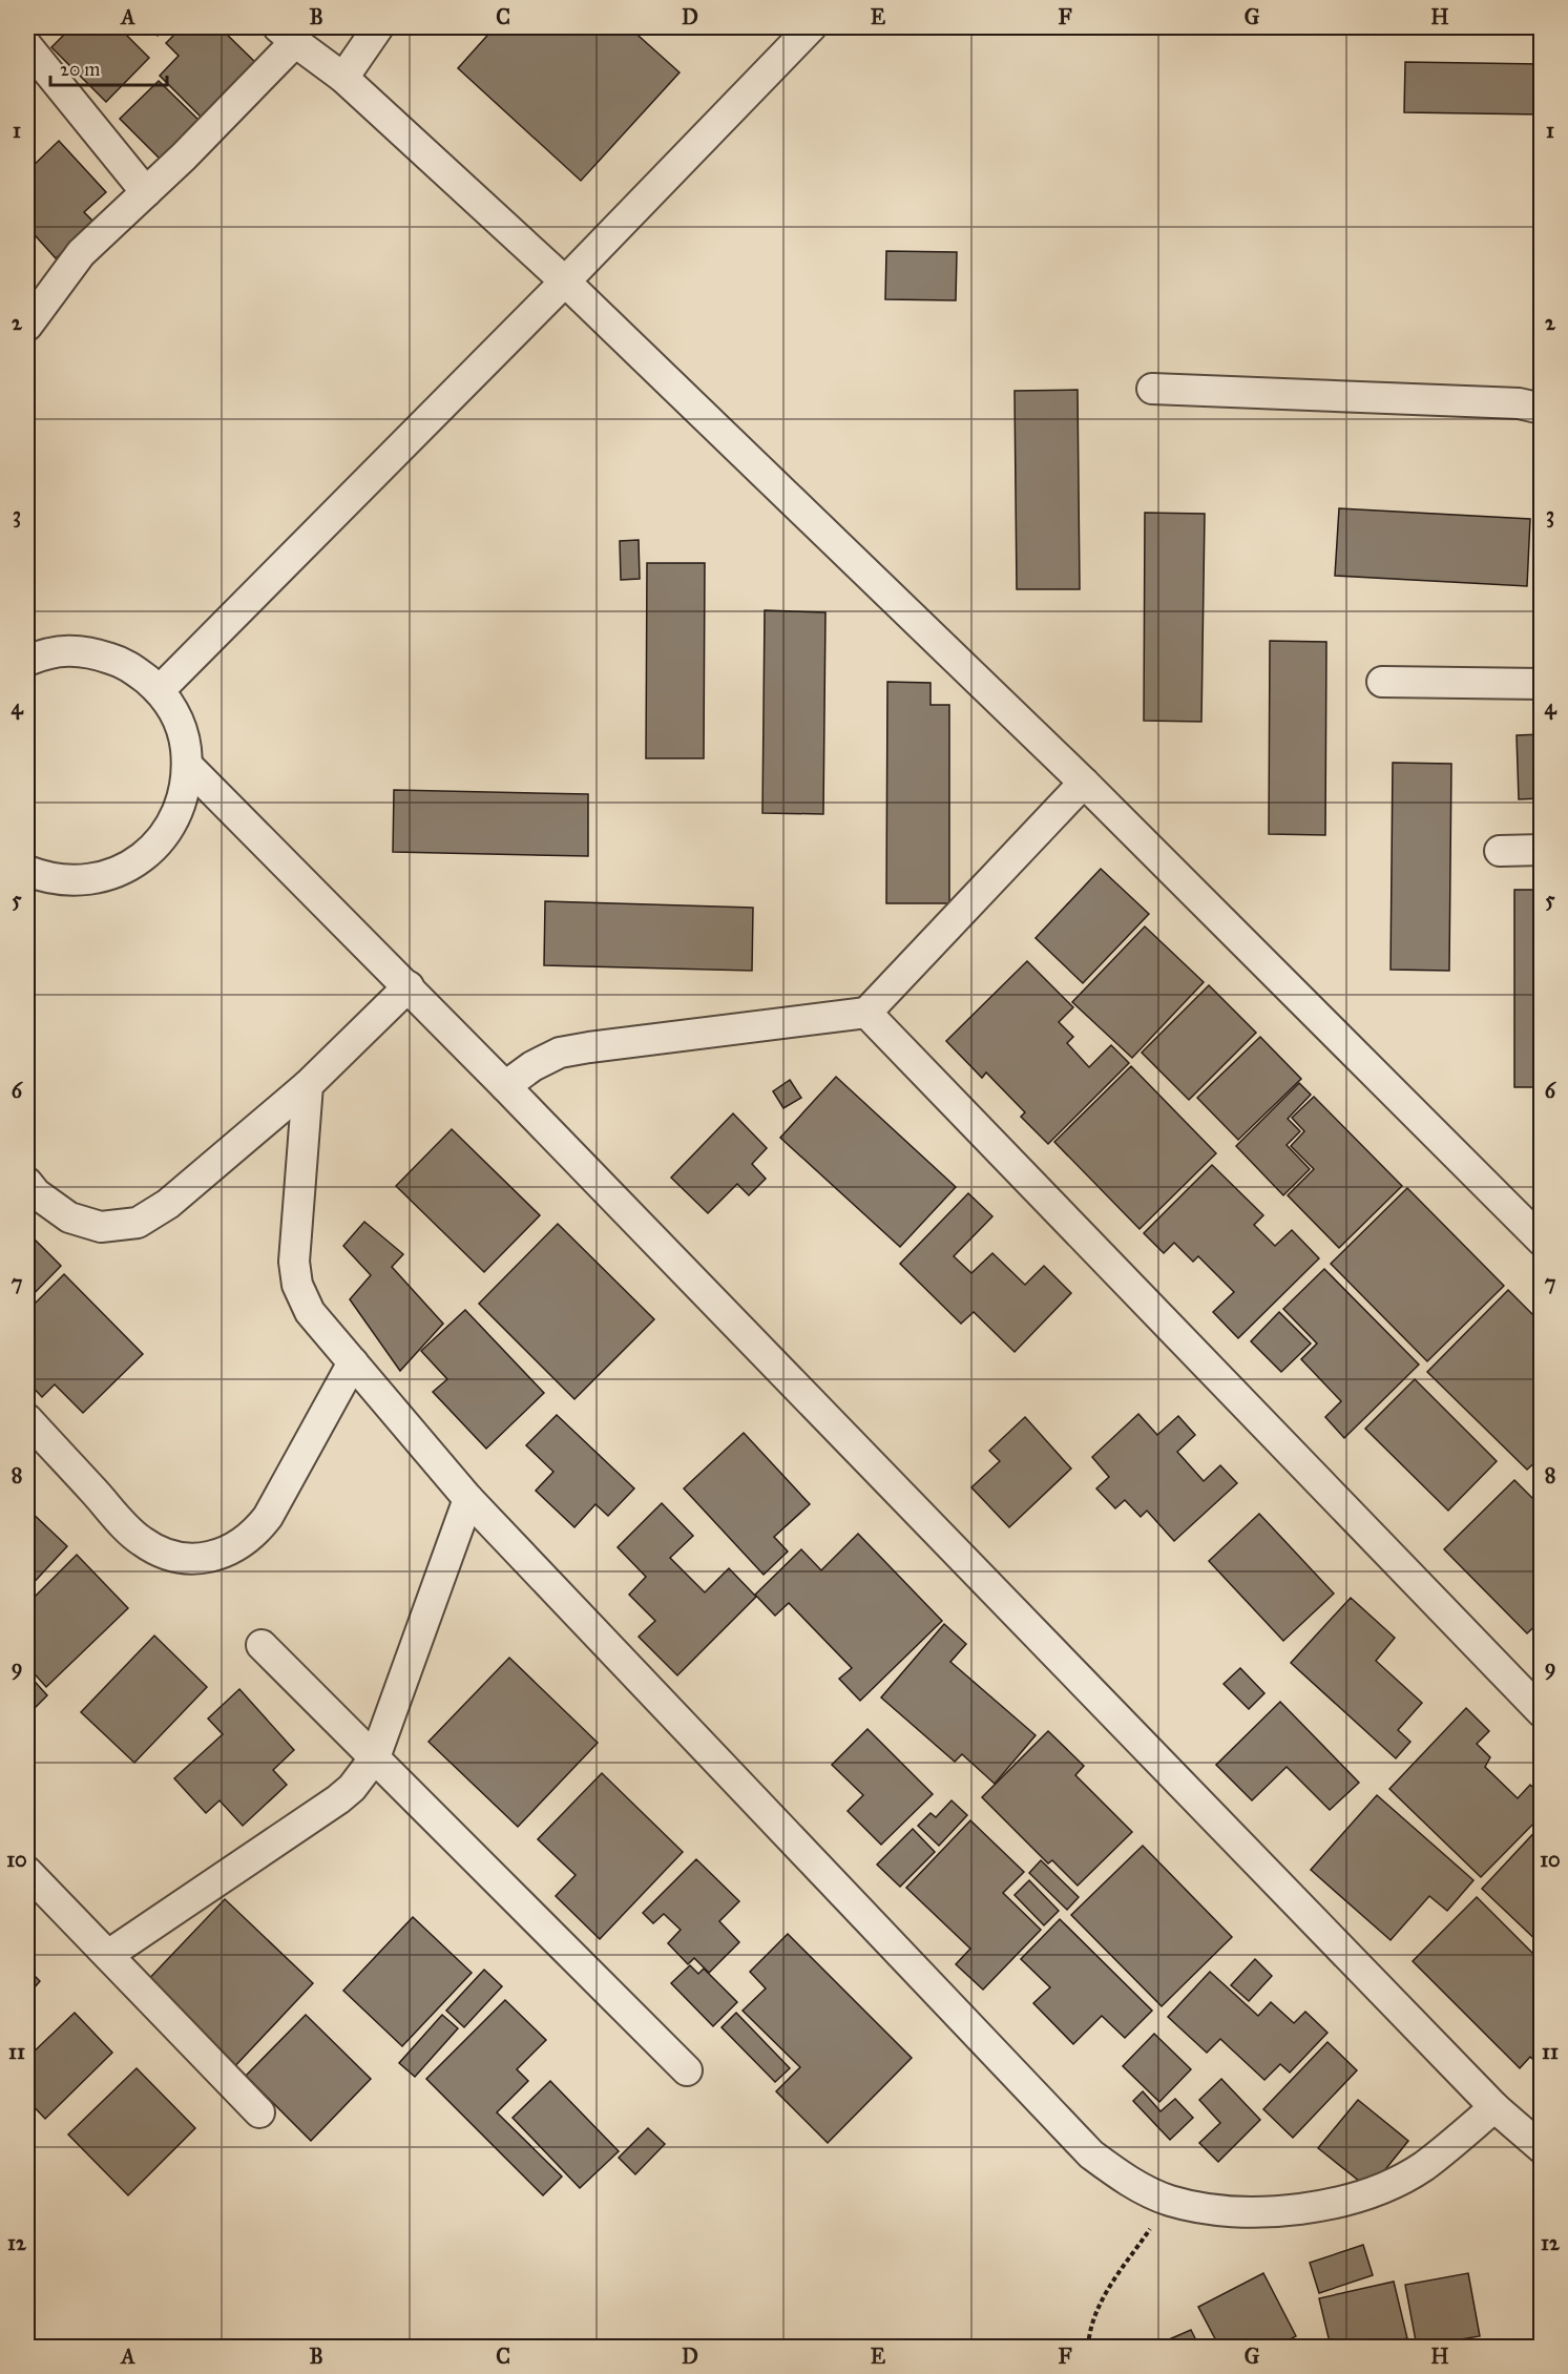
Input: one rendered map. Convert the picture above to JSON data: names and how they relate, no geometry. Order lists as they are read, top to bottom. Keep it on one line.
{"scale_bar":"20 m","grid":{"columns":["A","B","C","D","E","F","G","H"],"rows":["1","2","3","4","5","6","7","8","9","10","11","12"]}}
